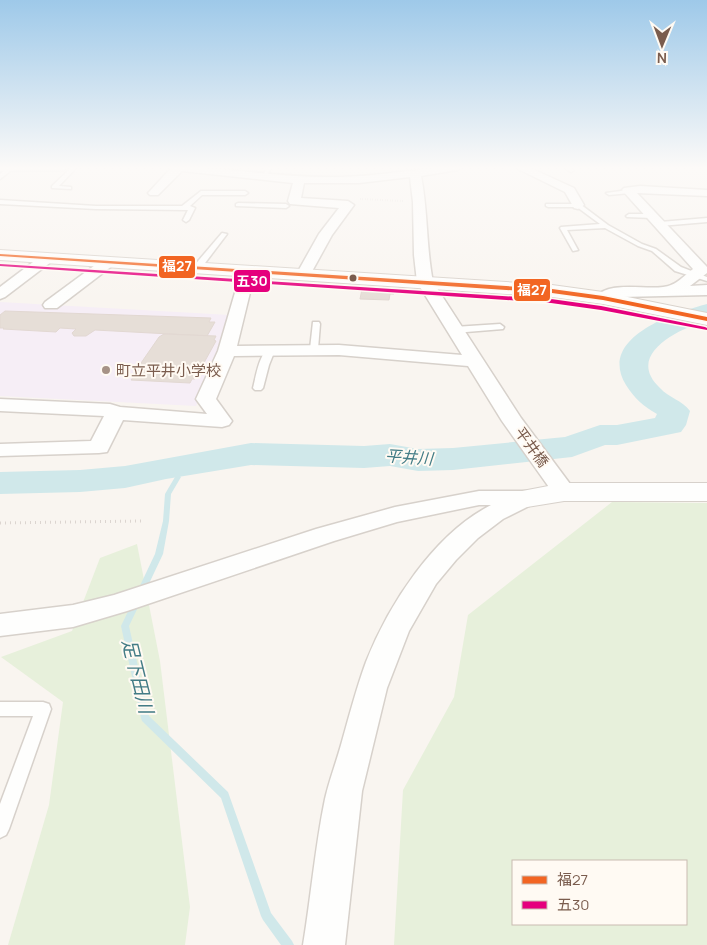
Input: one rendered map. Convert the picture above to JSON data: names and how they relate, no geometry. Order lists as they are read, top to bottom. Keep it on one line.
{"streets":{"street":["平井橋"]},"water":["平井川","足下田川"],"places":["町立平井小学校"],"lines":["transit line 福27","transit line 五30"],"legend":["福27","五30"],"north":"bottom"}
